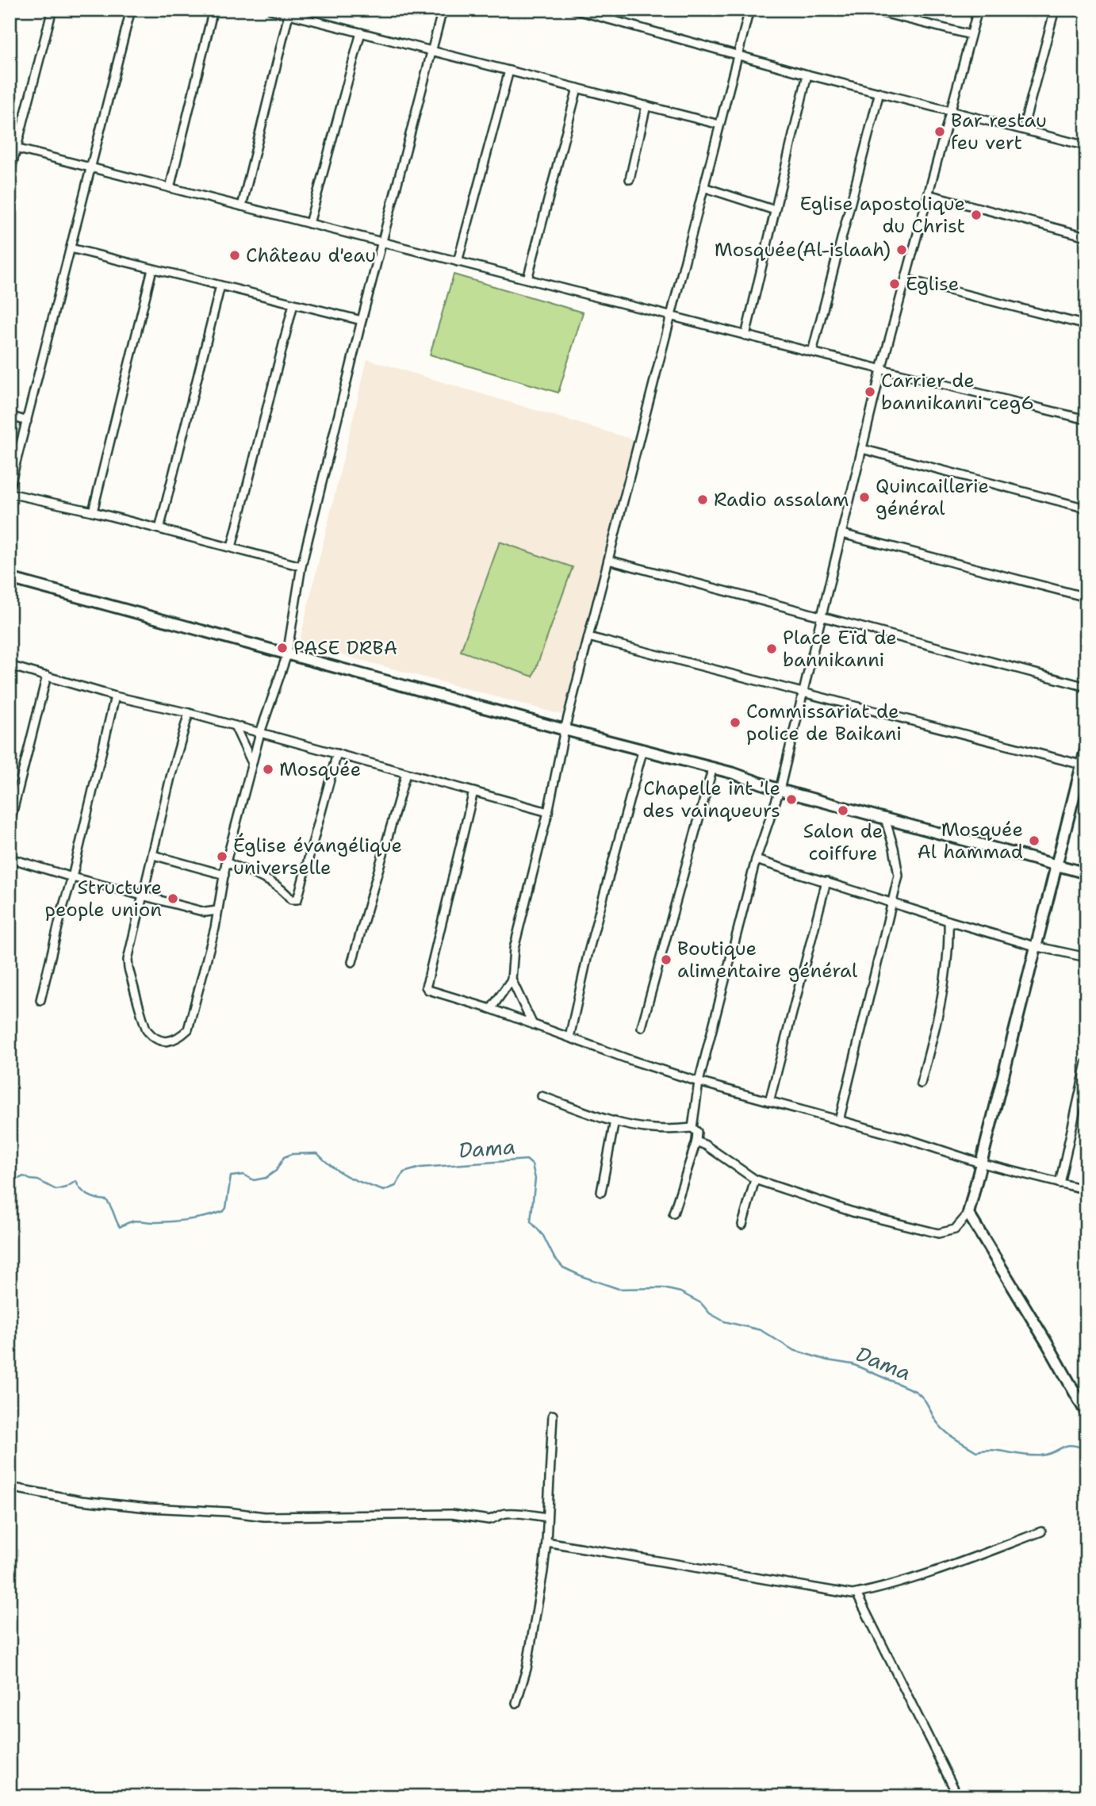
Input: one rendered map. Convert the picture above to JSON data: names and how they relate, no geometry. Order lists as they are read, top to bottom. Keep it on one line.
{"water":["Dama"],"places":["Bar restau feu vert","Eglise apostolique du Christ","Mosquée(Al-islaah)","Château d'eau","Eglise","Carrier de bannikanni ceg6","Quincaillerie général","Radio assalam","PASE DRBA","Place Eïd de bannikanni","Commissariat de police de Baikani","Mosquée","Chapelle int 'le des vainqueurs","Salon de coiffure","Mosquée Al hammad","Église évangélique universelle","Structure people union","Boutique alimentaire général"]}
